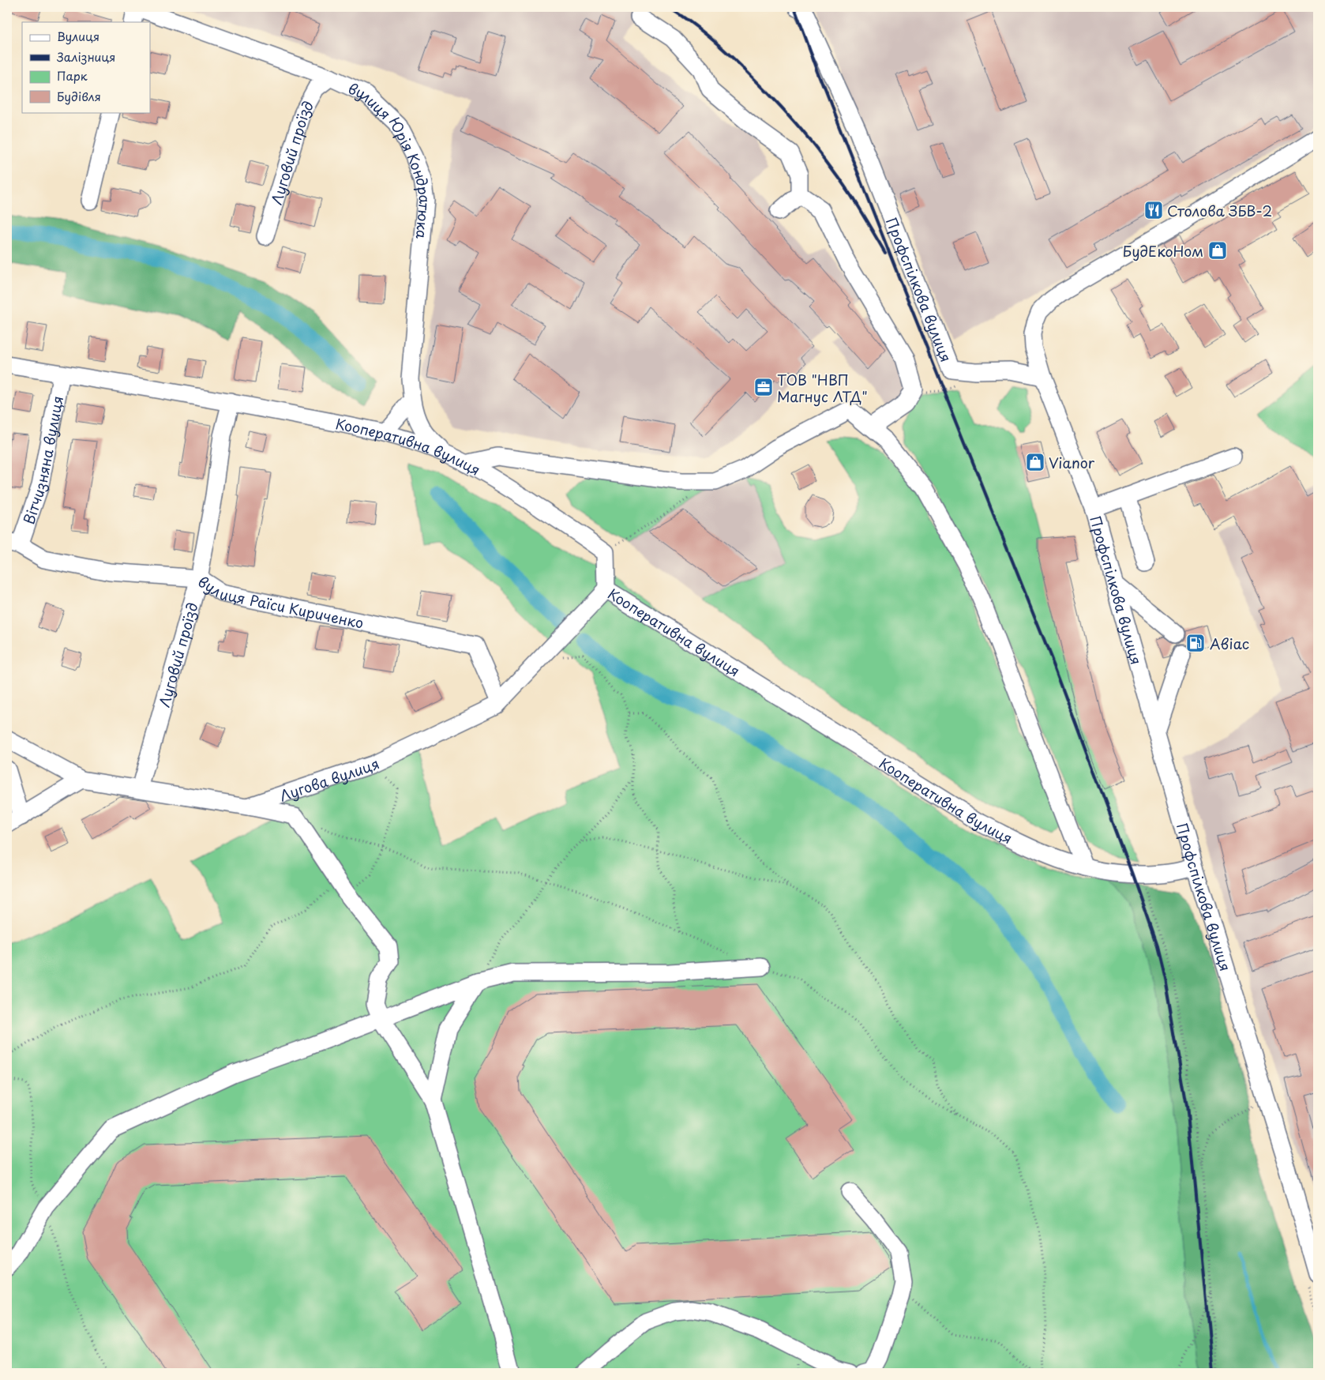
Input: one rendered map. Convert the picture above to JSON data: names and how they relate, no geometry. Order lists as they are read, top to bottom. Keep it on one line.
{"streets":{"street":["Луговий проїзд","вулиця Юрія Кондратюка","Профспілкова вулиця","Кооперативна вулиця","Вітчизняна вулиця","вулиця Раїси Кириченко","Лугова вулиця"]},"crossings":[["Луговий проїзд","вулиця Юрія Кондратюка"],["Луговий проїзд","Кооперативна вулиця"],["Луговий проїзд","вулиця Раїси Кириченко"],["Луговий проїзд","Лугова вулиця"],["вулиця Юрія Кондратюка","Кооперативна вулиця"],["Профспілкова вулиця","Кооперативна вулиця"],["Кооперативна вулиця","Вітчизняна вулиця"],["Кооперативна вулиця","Лугова вулиця"],["Вітчизняна вулиця","вулиця Раїси Кириченко"],["вулиця Раїси Кириченко","Лугова вулиця"]],"places":{"restaurant":["Столова ЗБВ-2"],"shop":["БудЕкоНом","Vianor"],"office":["ТОВ \"НВП Магнус ЛТД\""],"fuel station":["Авіас"]},"legend":["Вулиця","Залізниця","Парк","Будівля"]}
